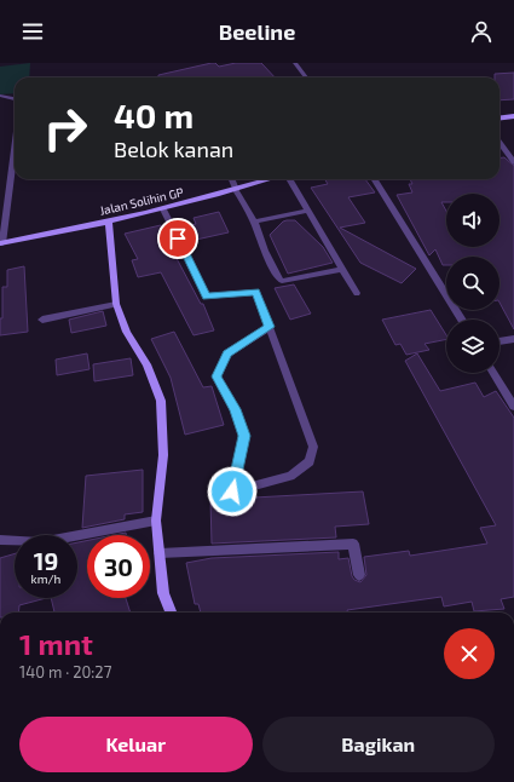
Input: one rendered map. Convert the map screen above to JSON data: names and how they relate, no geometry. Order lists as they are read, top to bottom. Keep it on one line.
{"streets":{"street":["Jalan Solihin GP"]},"page":{"header":"Beeline","turn":["40 m","Belok kanan"],"speed":"19 km/h","limit":"30","heading":["1 mnt","140 m · 20:27"],"buttons":["Keluar","Bagikan"]}}
